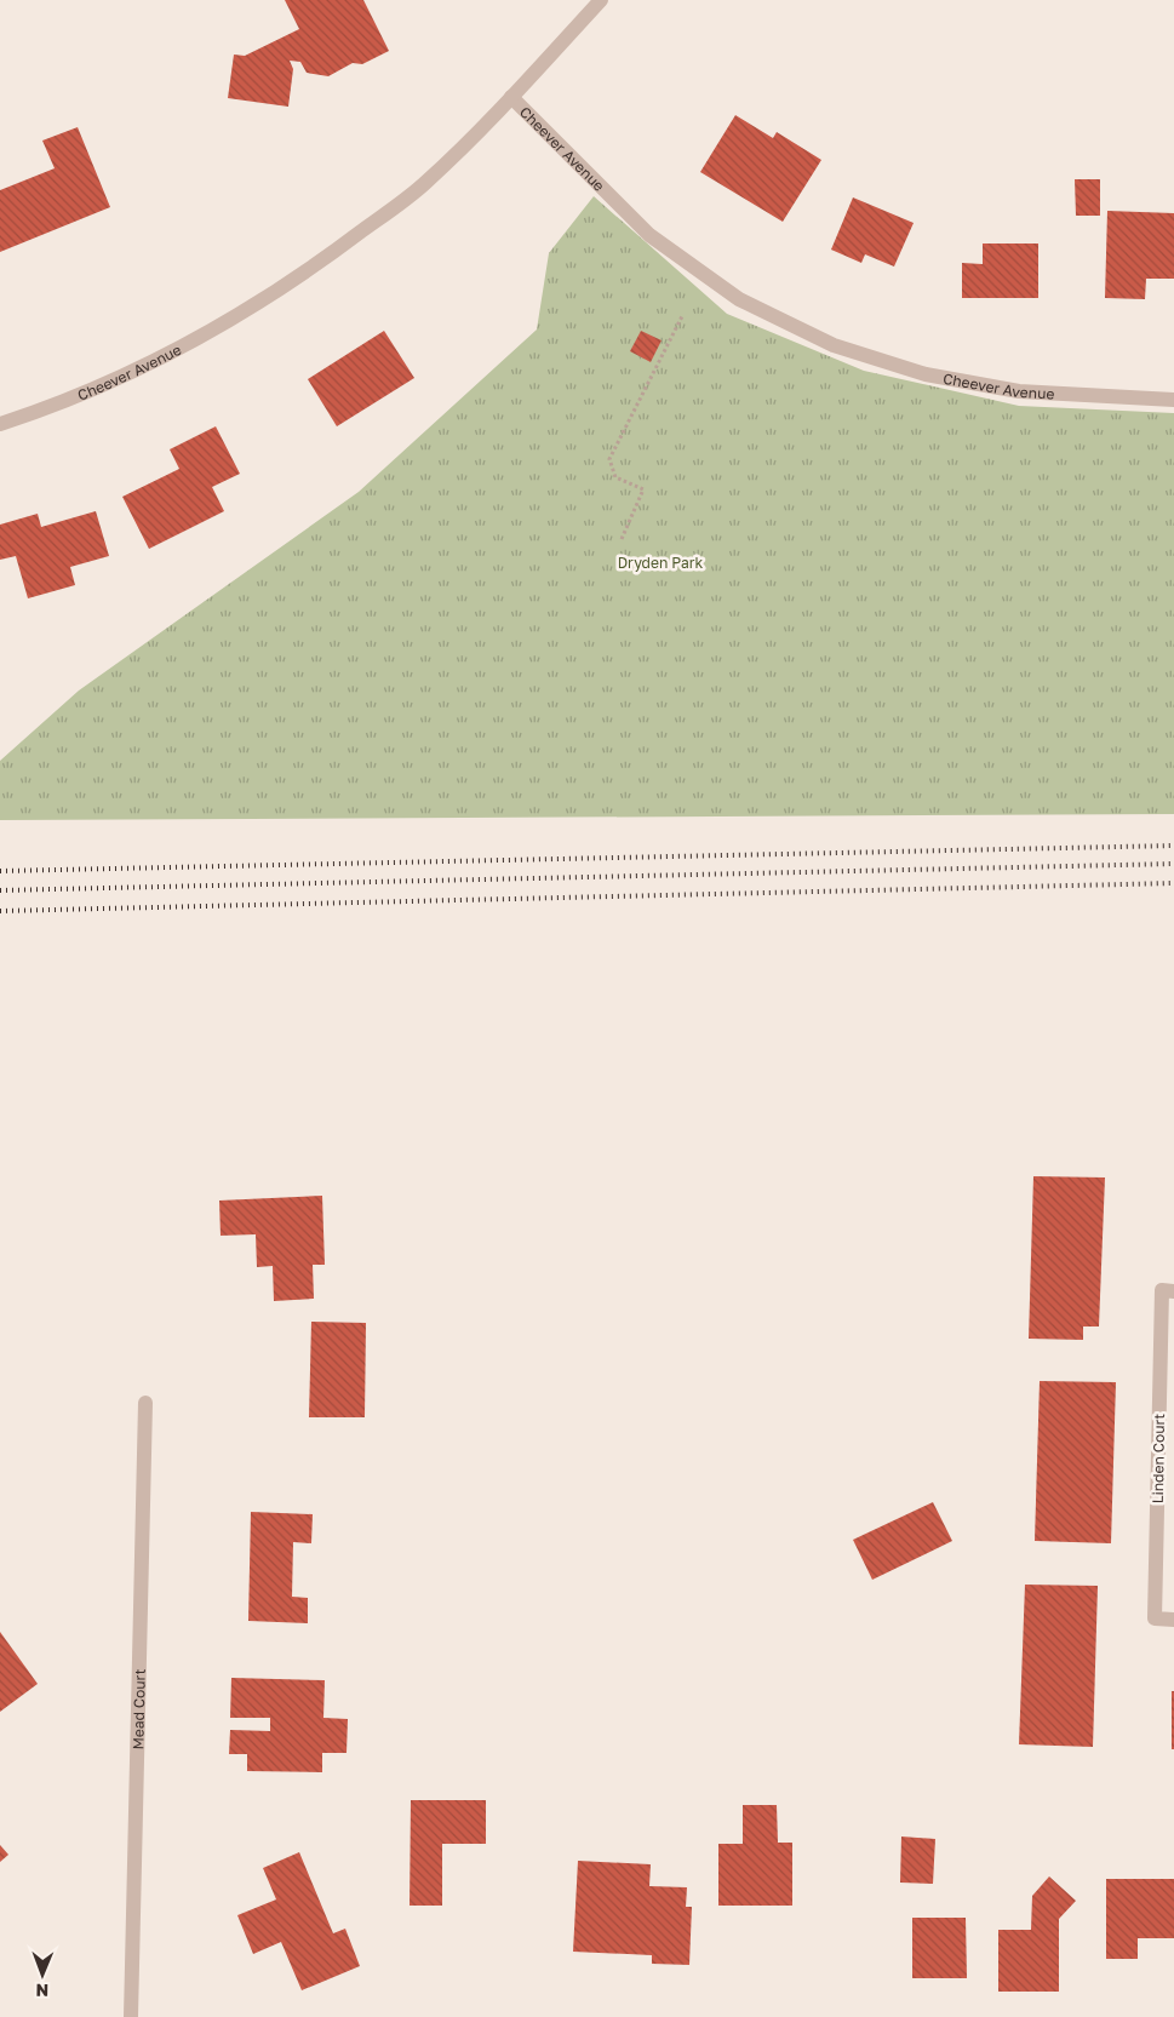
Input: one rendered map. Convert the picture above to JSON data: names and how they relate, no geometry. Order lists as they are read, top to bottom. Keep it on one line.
{"streets":{"street":["Cheever Avenue","Linden Court","Mead Court"]},"parks":["Dryden Park"],"north":"bottom"}
